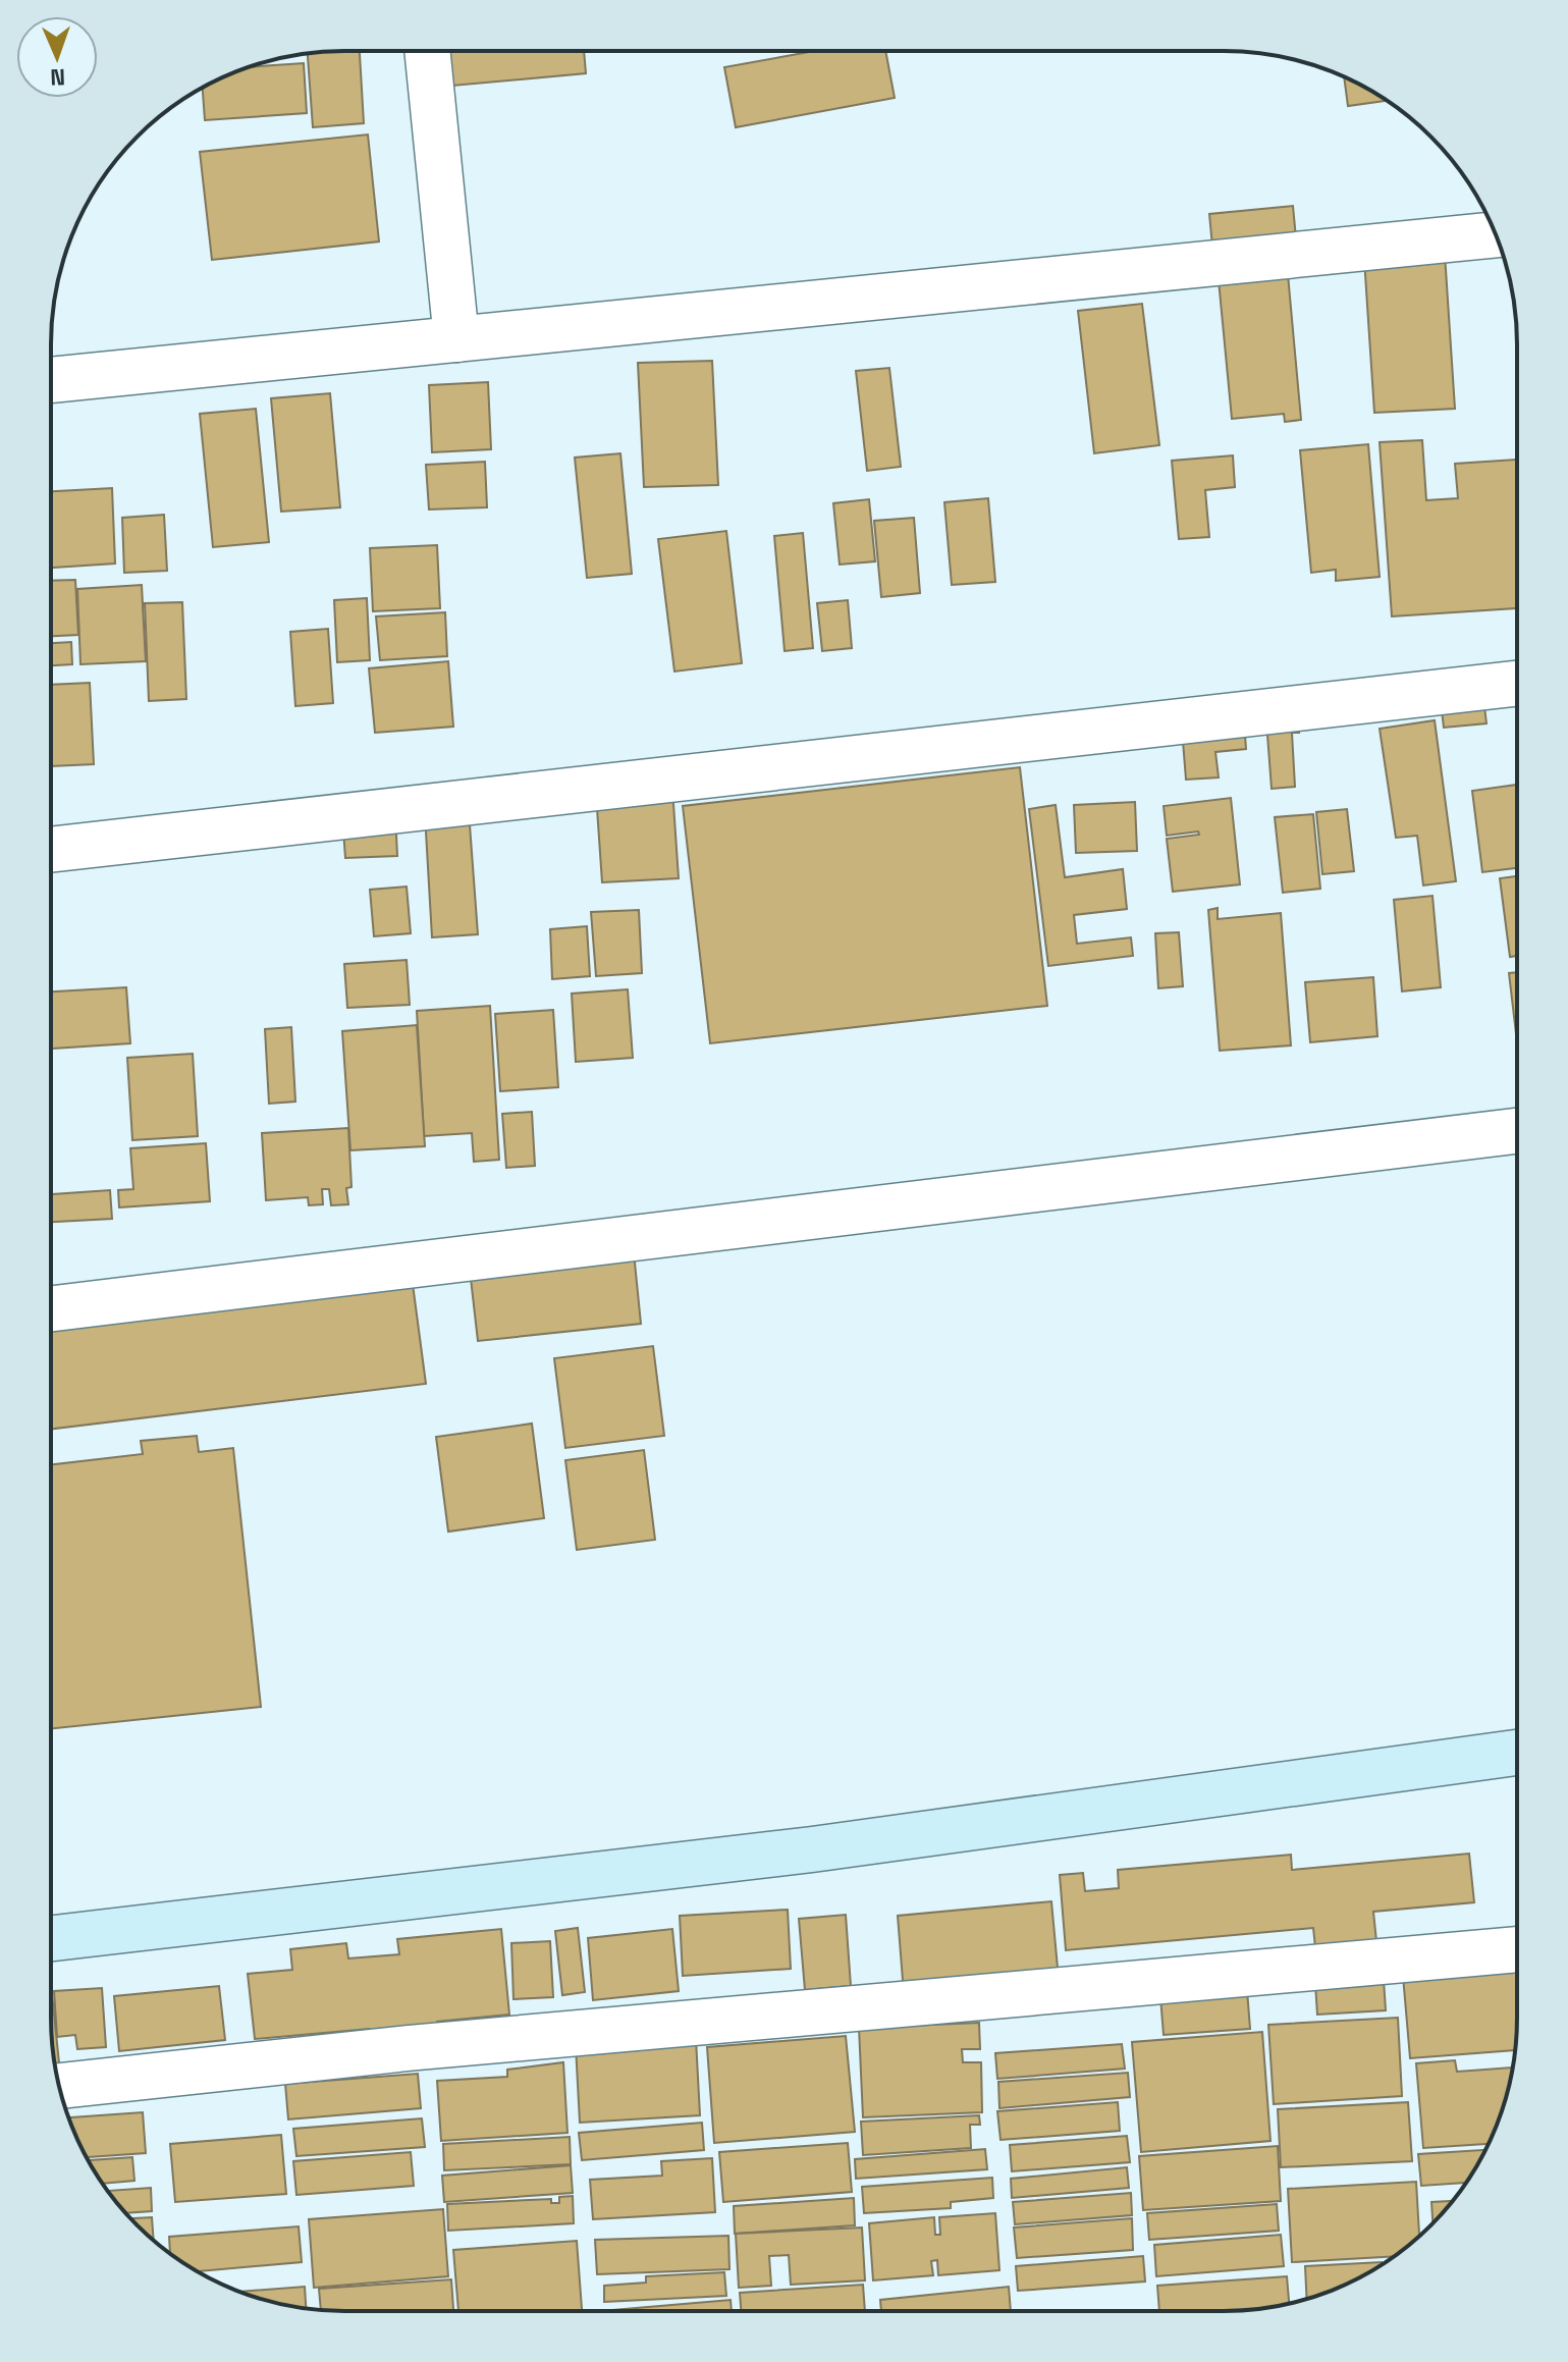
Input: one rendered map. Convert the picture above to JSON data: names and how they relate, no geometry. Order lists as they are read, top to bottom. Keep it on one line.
{"north":"bottom"}
